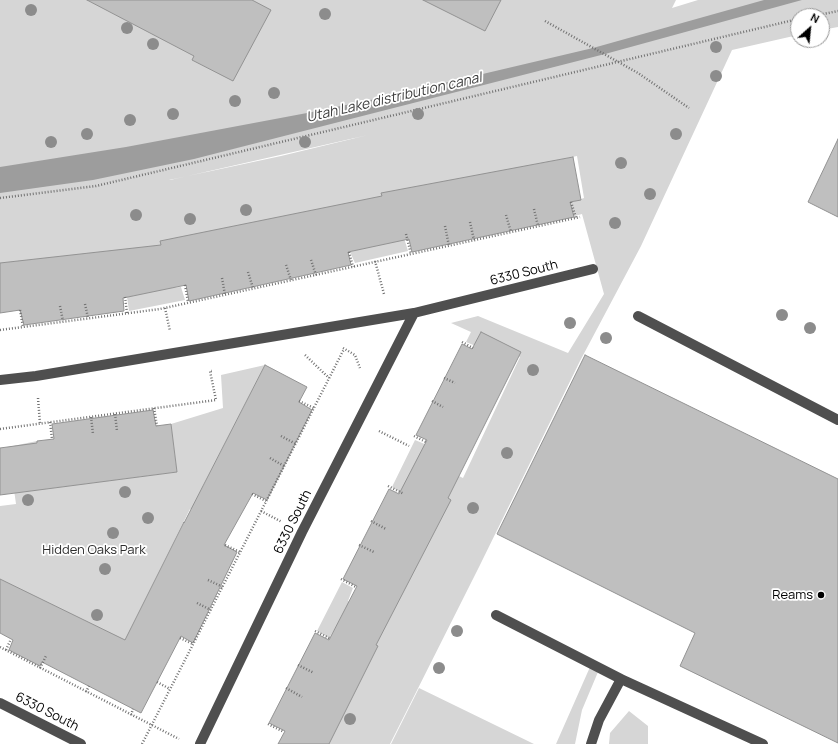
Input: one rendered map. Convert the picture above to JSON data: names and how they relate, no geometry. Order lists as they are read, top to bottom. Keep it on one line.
{"streets":{"street":["6330 South"]},"water":["Utah Lake distribution canal"],"parks":["Hidden Oaks Park"],"places":["Reams"],"north":"top right"}
